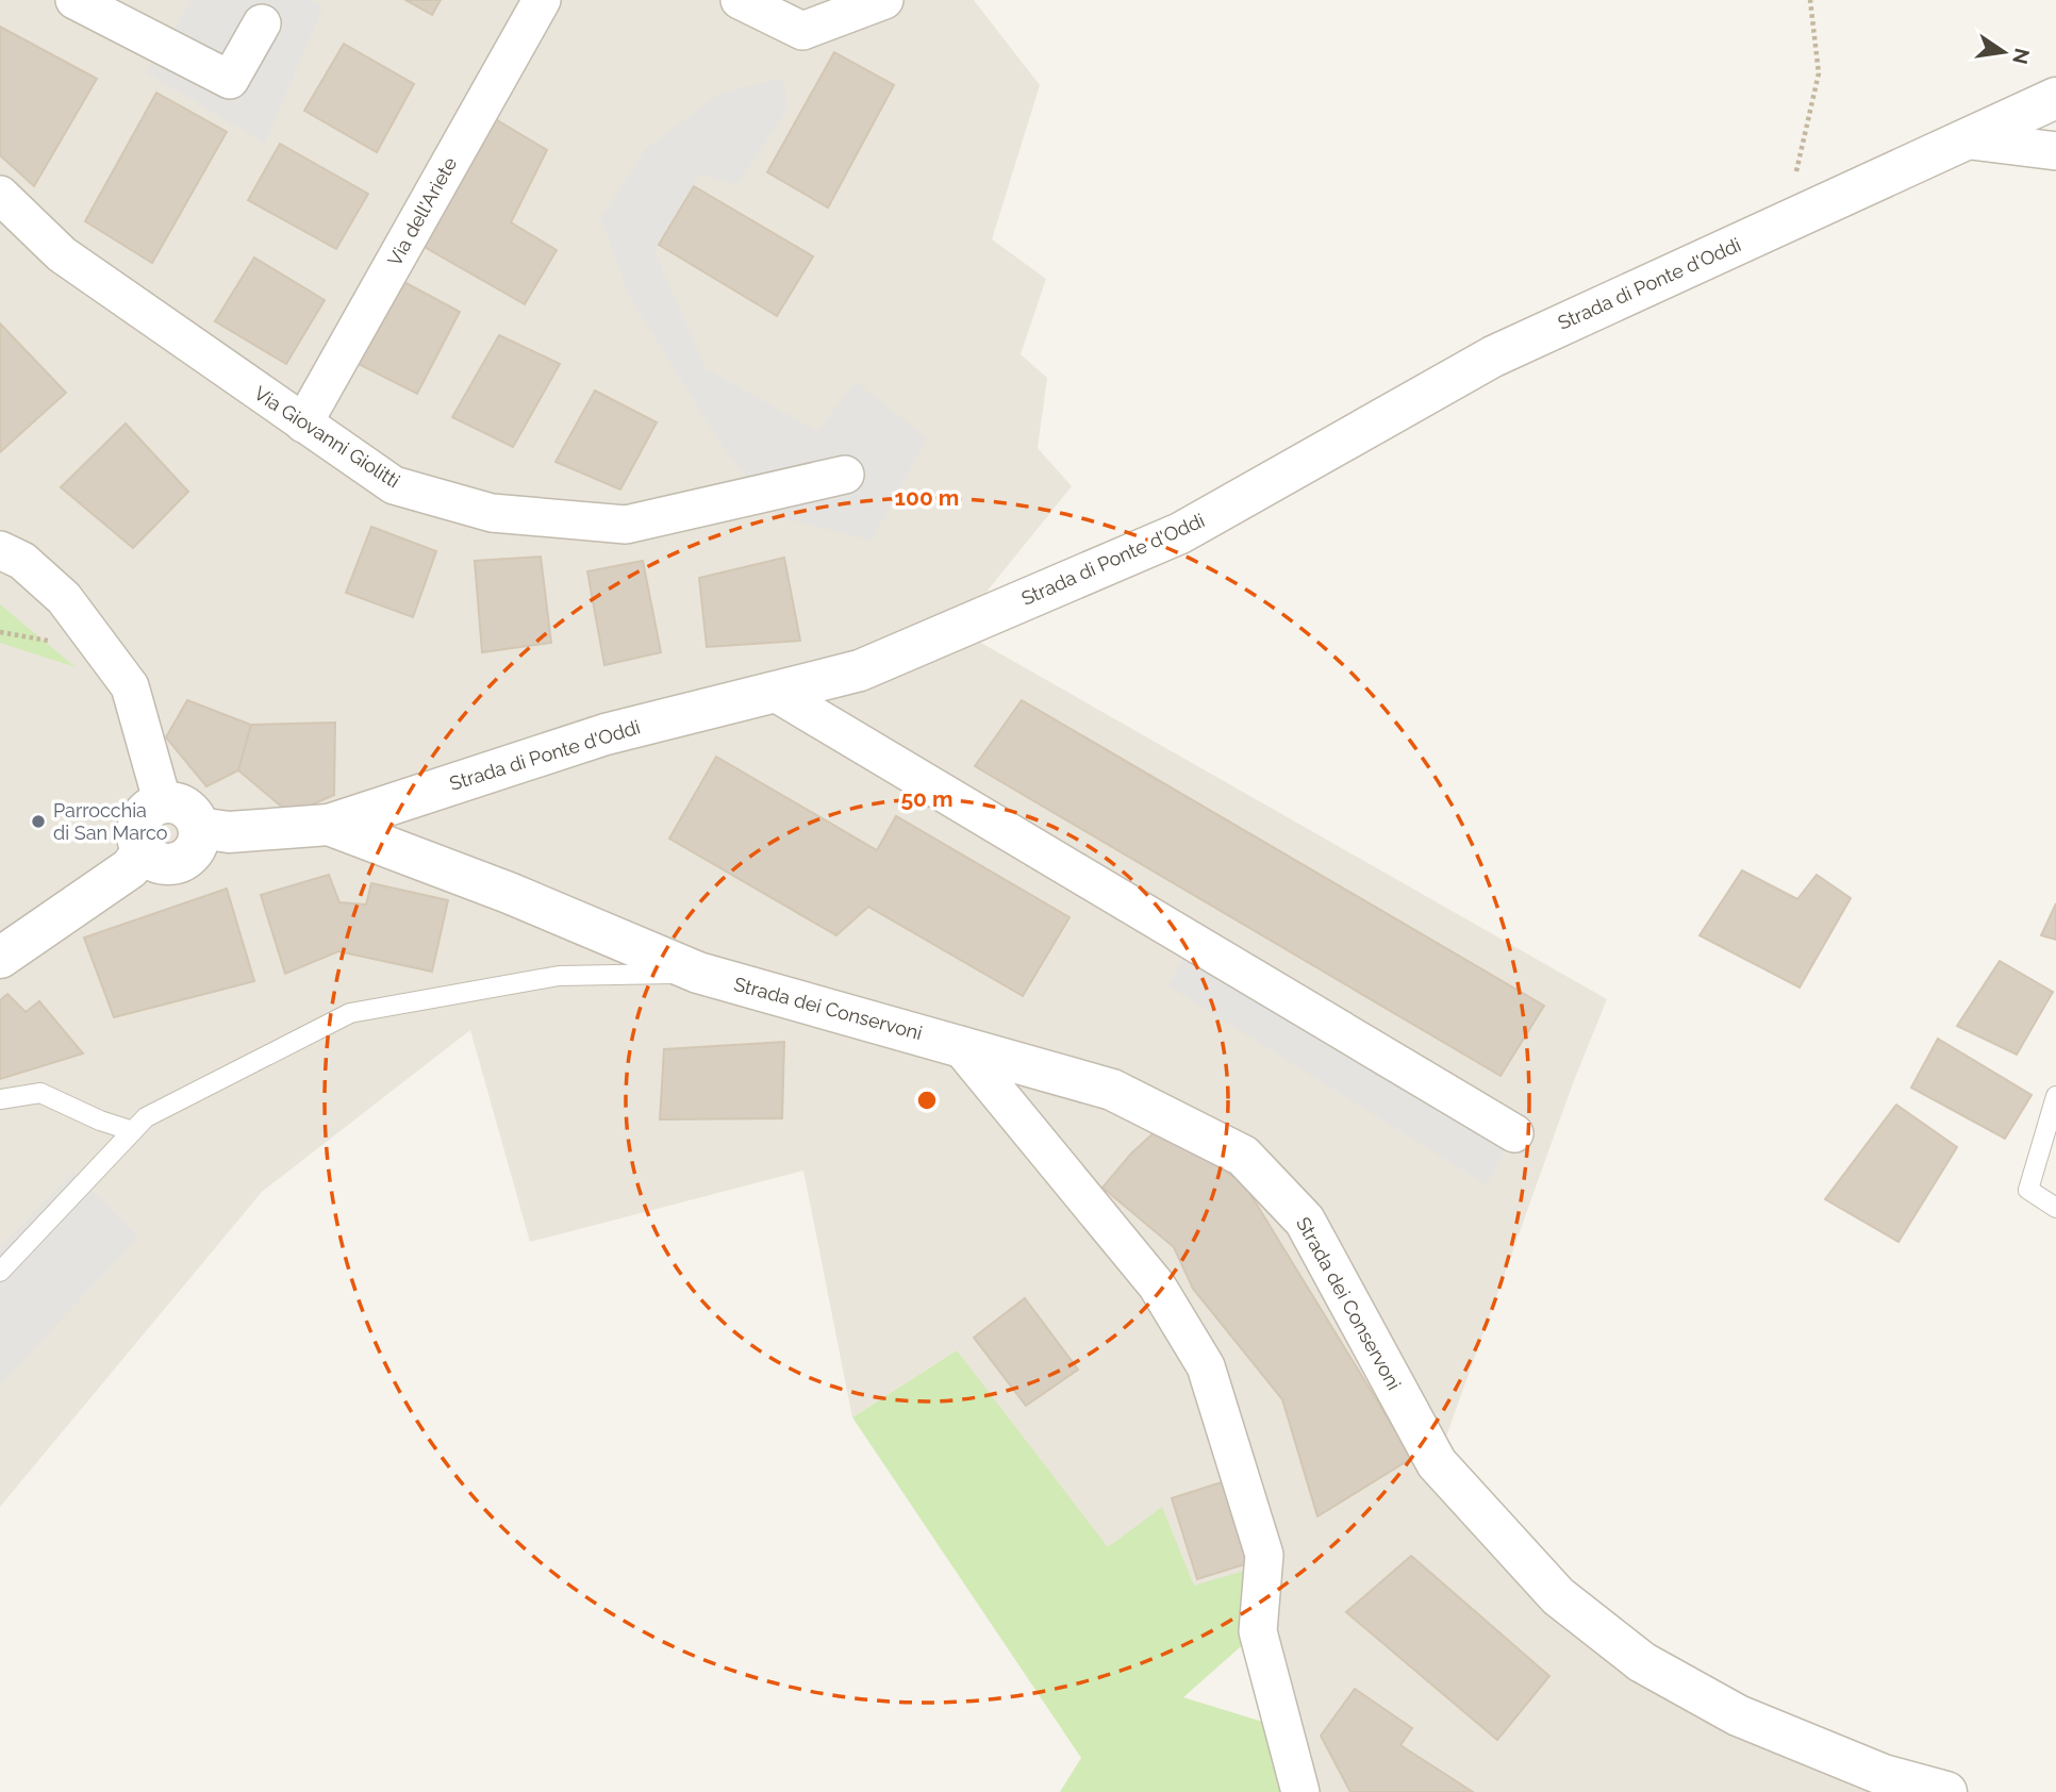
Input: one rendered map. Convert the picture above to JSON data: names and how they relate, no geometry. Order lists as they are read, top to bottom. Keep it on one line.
{"streets":{"street":["Via dell'Ariete","Strada di Ponte d'Oddi","Via Giovanni Giolitti","Strada dei Conservoni"]},"crossings":[["Via dell'Ariete","Via Giovanni Giolitti"],["Strada di Ponte d'Oddi","Strada dei Conservoni"]],"places":["Parrocchia di San Marco"],"north":"right","rings":["100 m","50 m"]}
